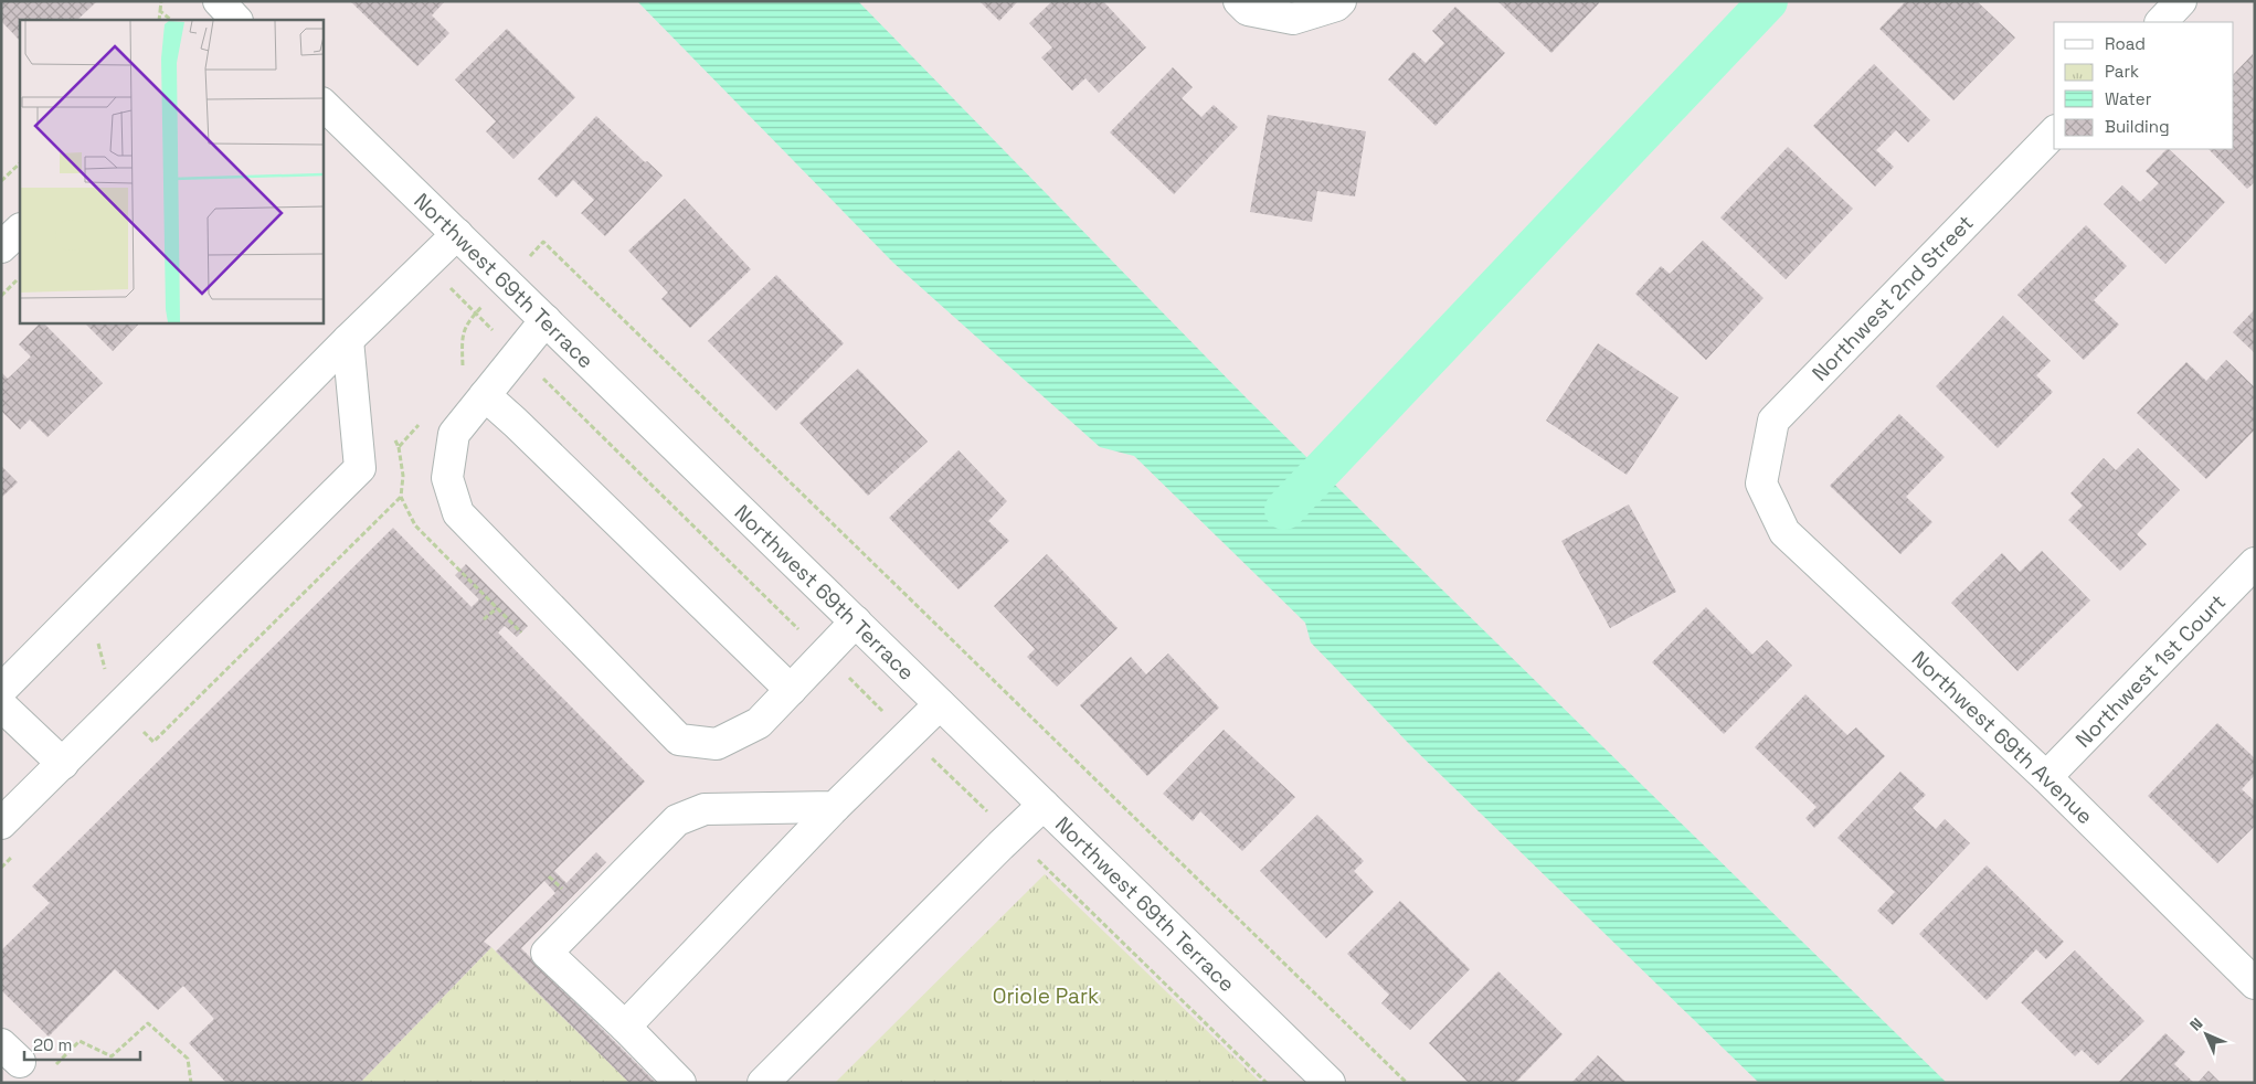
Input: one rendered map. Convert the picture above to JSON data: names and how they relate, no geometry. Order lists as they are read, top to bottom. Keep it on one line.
{"streets":{"street":["Northwest 69th Terrace","Northwest 2nd Street","Northwest 1st Court","Northwest 69th Avenue"]},"crossings":[["Northwest 2nd Street","Northwest 69th Avenue"],["Northwest 1st Court","Northwest 69th Avenue"]],"parks":["Oriole Park"],"legend":["Road","Park","Water","Building"],"scale_bar":"20 m","north":"top left"}
